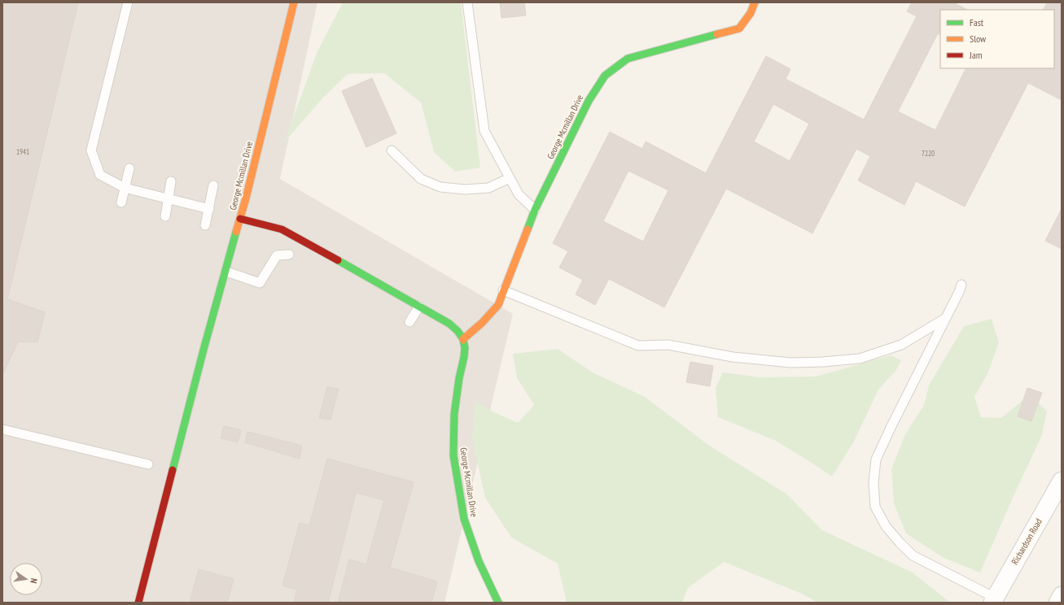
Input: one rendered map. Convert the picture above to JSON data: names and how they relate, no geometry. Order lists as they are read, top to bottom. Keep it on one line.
{"streets":{"street":["George Mcmillan Drive","Richardson Road"]},"house_numbers":["1941","7220"],"legend":["Fast","Slow","Jam"],"north":"right"}
